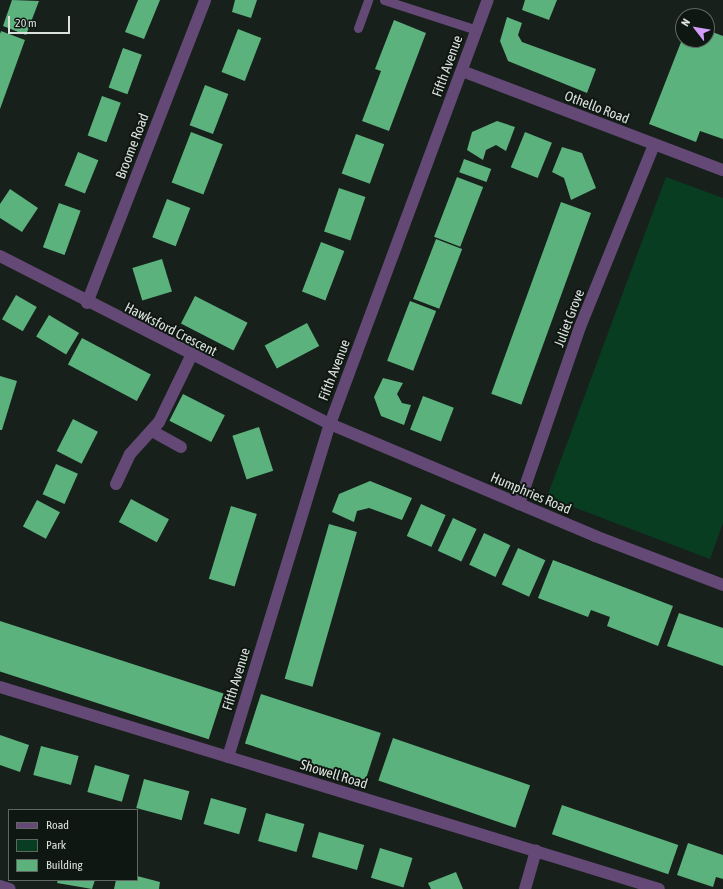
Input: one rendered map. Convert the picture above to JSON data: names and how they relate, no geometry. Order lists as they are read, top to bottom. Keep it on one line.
{"streets":{"street":["Fifth Avenue","Othello Road","Broome Road","Juliet Grove","Hawksford Crescent","Humphries Road","Showell Road"]},"crossings":[["Fifth Avenue","Othello Road"],["Fifth Avenue","Hawksford Crescent"],["Fifth Avenue","Humphries Road"],["Fifth Avenue","Showell Road"],["Othello Road","Juliet Grove"],["Broome Road","Hawksford Crescent"],["Juliet Grove","Humphries Road"],["Hawksford Crescent","Humphries Road"]],"legend":["Road","Park","Building"],"scale_bar":"20 m","north":"top left"}
